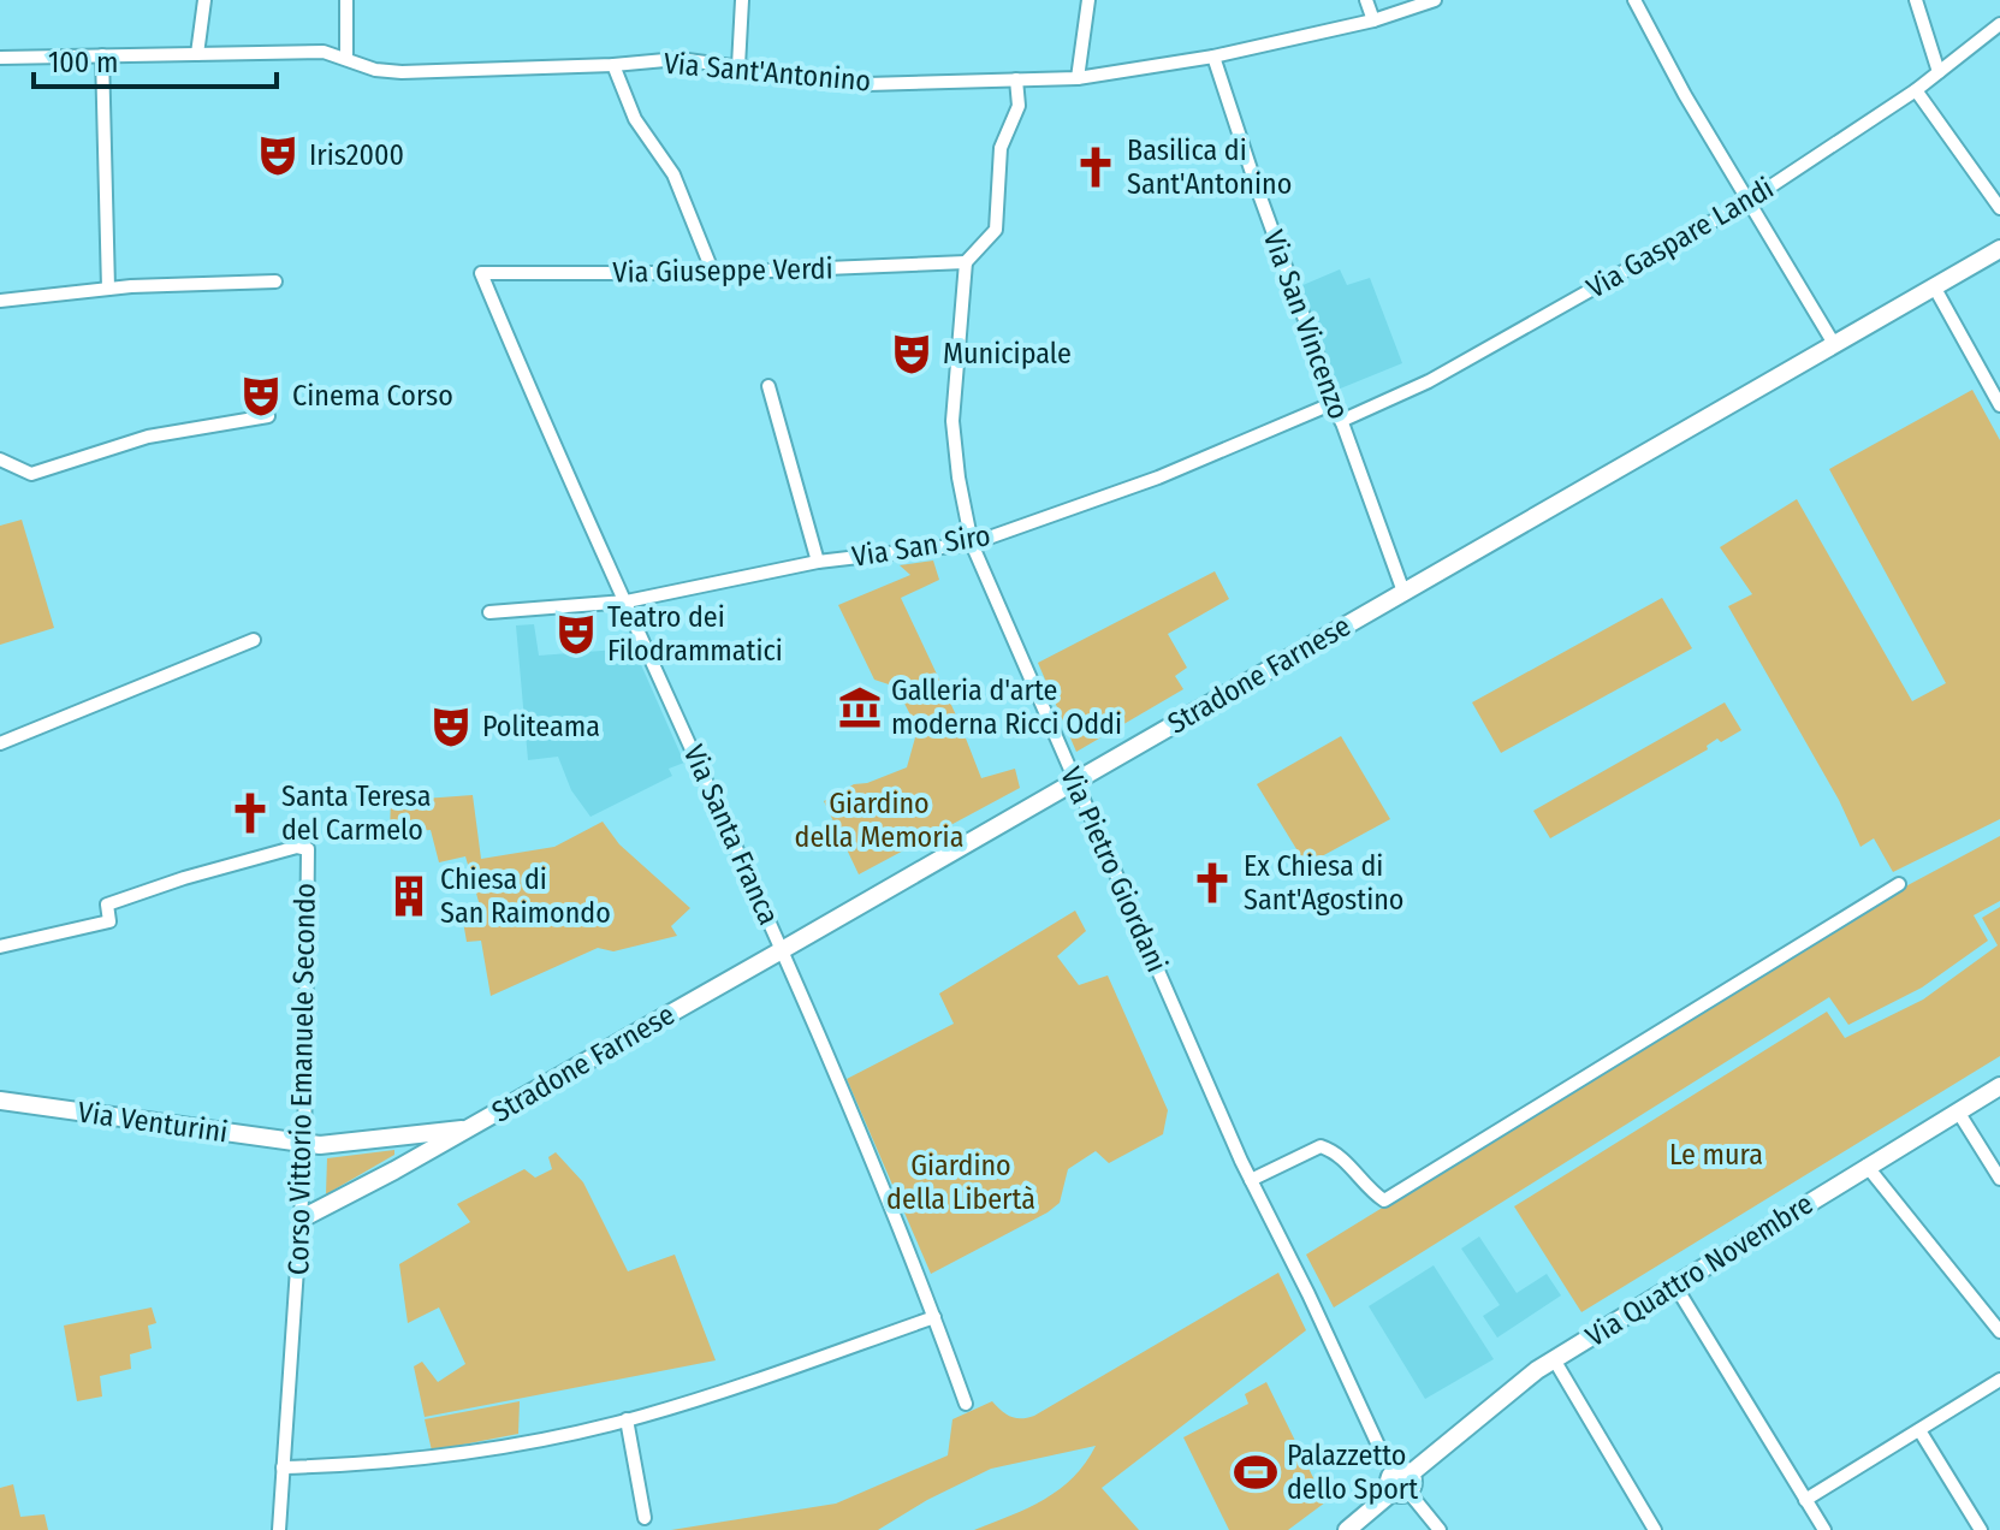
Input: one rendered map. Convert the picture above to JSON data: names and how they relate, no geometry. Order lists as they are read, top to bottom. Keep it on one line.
{"streets":{"street":["Via Sant'Antonino","Via Gaspare Landi","Via Giuseppe Verdi","Via San Vincenzo","Via San Siro","Stradone Farnese","Via Santa Franca","Via Pietro Giordani","Corso Vittorio Emanuele Secondo","Via Venturini","Via Quattro Novembre"]},"crossings":[["Via Sant'Antonino","Via San Vincenzo"],["Via Gaspare Landi","Via San Vincenzo"],["Via Giuseppe Verdi","Via Santa Franca"],["Via Giuseppe Verdi","Via Pietro Giordani"],["Via San Vincenzo","Via San Siro"],["Via San Vincenzo","Stradone Farnese"],["Via San Siro","Via Santa Franca"],["Via San Siro","Via Pietro Giordani"],["Stradone Farnese","Via Santa Franca"],["Stradone Farnese","Via Pietro Giordani"],["Stradone Farnese","Corso Vittorio Emanuele Secondo"],["Stradone Farnese","Via Venturini"],["Via Pietro Giordani","Via Quattro Novembre"],["Corso Vittorio Emanuele Secondo","Via Venturini"]],"parks":["Giardino della Memoria","Le mura","Giardino della Libertà"],"places":{"theatre":["Iris2000","Municipale","Cinema Corso","Teatro dei Filodrammatici","Politeama"],"church":["Basilica di Sant'Antonino","Santa Teresa del Carmelo","Ex Chiesa di Sant'Agostino"],"museum":["Galleria d'arte moderna Ricci Oddi"],"building":["Chiesa di San Raimondo"],"sports":["Palazzetto dello Sport"]},"scale_bar":"100 m"}
